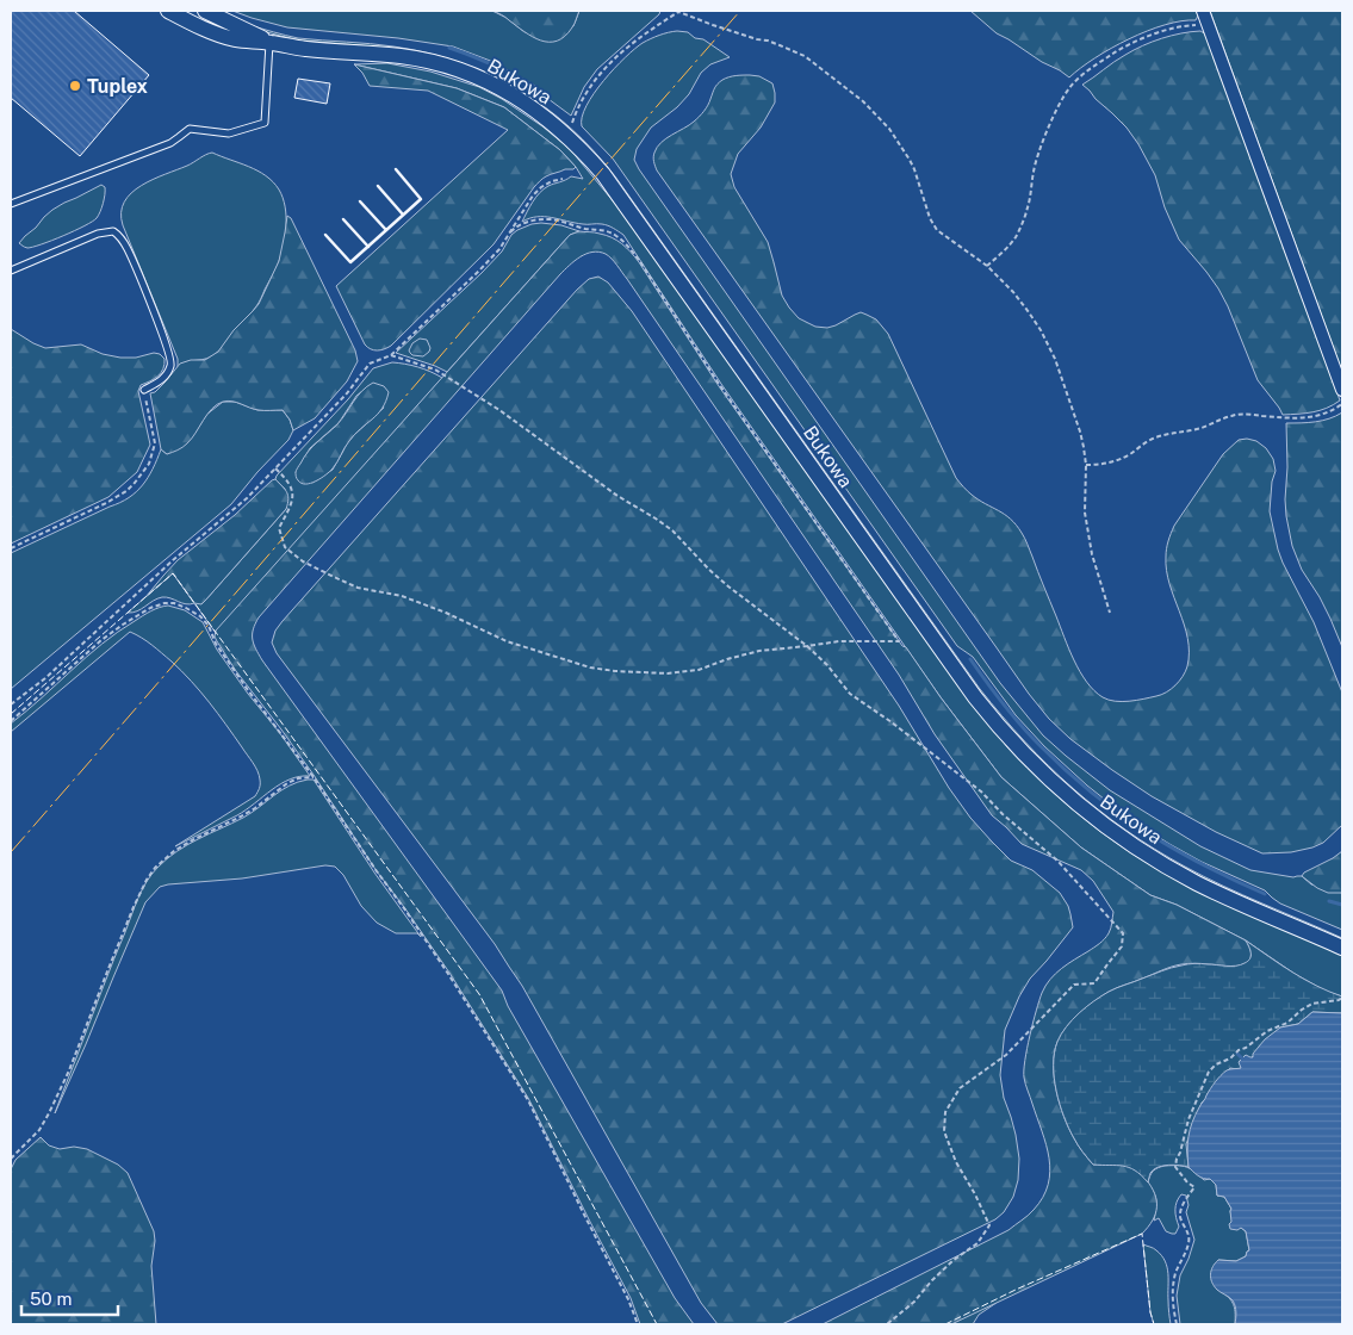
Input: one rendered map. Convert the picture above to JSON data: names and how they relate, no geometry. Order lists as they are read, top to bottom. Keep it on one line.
{"streets":{"street":["Bukowa"]},"places":["Tuplex"],"scale_bar":"50 m"}
